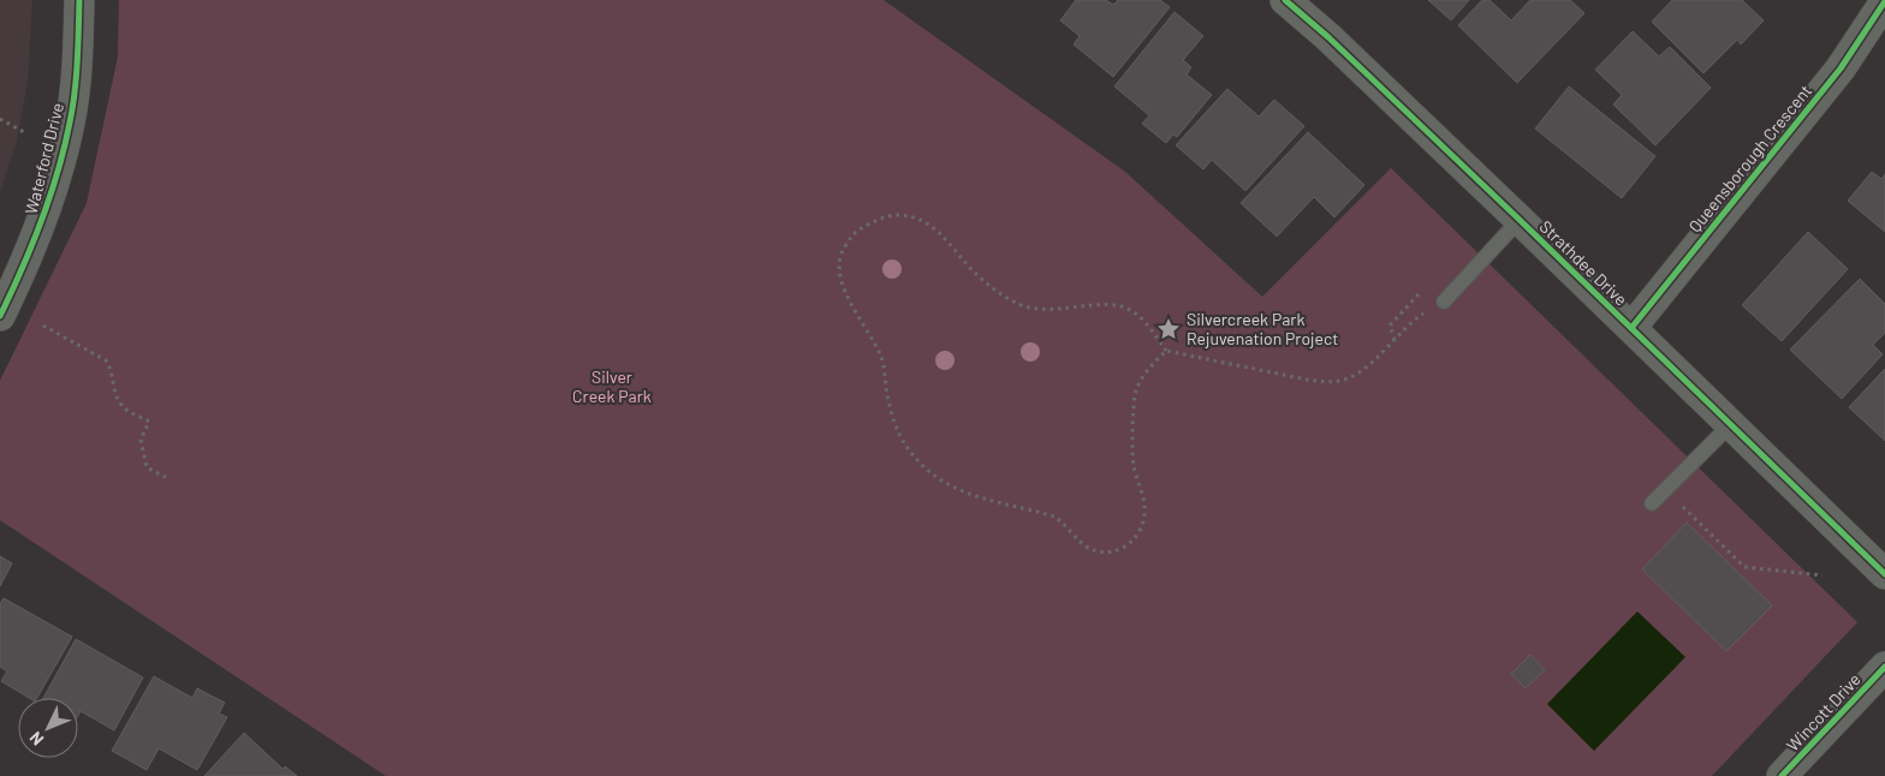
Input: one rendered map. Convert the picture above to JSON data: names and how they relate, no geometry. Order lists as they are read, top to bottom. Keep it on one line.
{"streets":{"street":["Waterford Drive","Queensborough Crescent","Strathdee Drive","Wincott Drive"]},"crossings":[["Queensborough Crescent","Strathdee Drive"]],"parks":["Silver Creek Park"],"places":{"place":["Silvercreek Park Rejuvenation Project"]},"north":"bottom left"}
